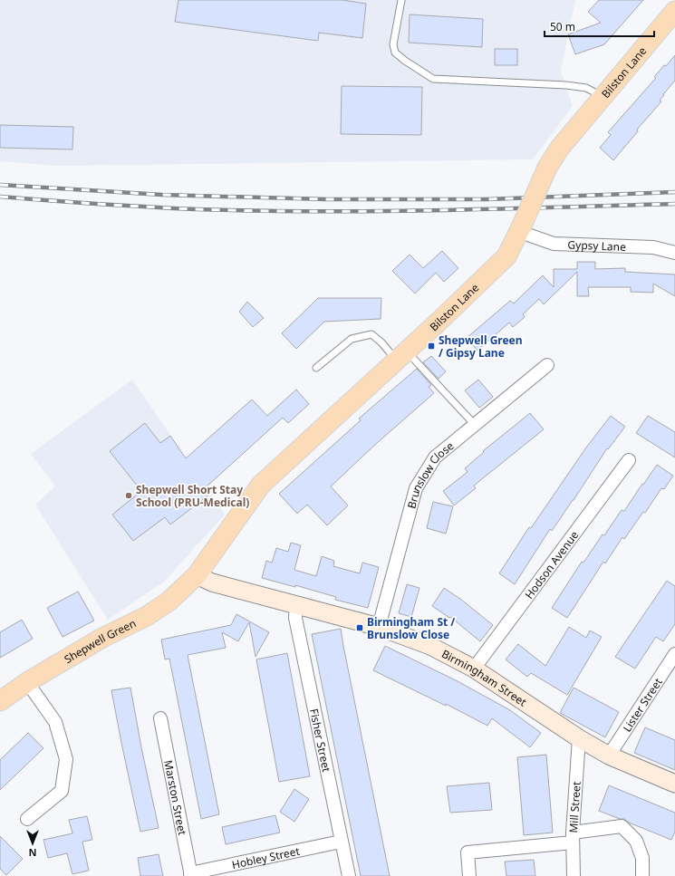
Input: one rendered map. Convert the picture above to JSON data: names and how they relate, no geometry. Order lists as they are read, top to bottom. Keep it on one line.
{"streets":{"main road":["Bilston Lane","Shepwell Green"],"street":["Gypsy Lane","Brunslow Close","Hodson Avenue","Birmingham Street","Lister Street","Fisher Street","Marston Street","Mill Street","Hobley Street"]},"crossings":[["Bilston Lane","Gypsy Lane"],["Bilston Lane","Shepwell Green"],["Bilston Lane","Birmingham Street"],["Brunslow Close","Birmingham Street"],["Hodson Avenue","Birmingham Street"],["Shepwell Green","Birmingham Street"],["Birmingham Street","Lister Street"],["Birmingham Street","Fisher Street"],["Birmingham Street","Mill Street"],["Fisher Street","Hobley Street"],["Marston Street","Hobley Street"]],"places":{"transit":["Shepwell Green / Gipsy Lane","Birmingham St / Brunslow Close"],"other":["Shepwell Short Stay School (PRU-Medical)"]},"scale_bar":"50 m","north":"bottom"}
